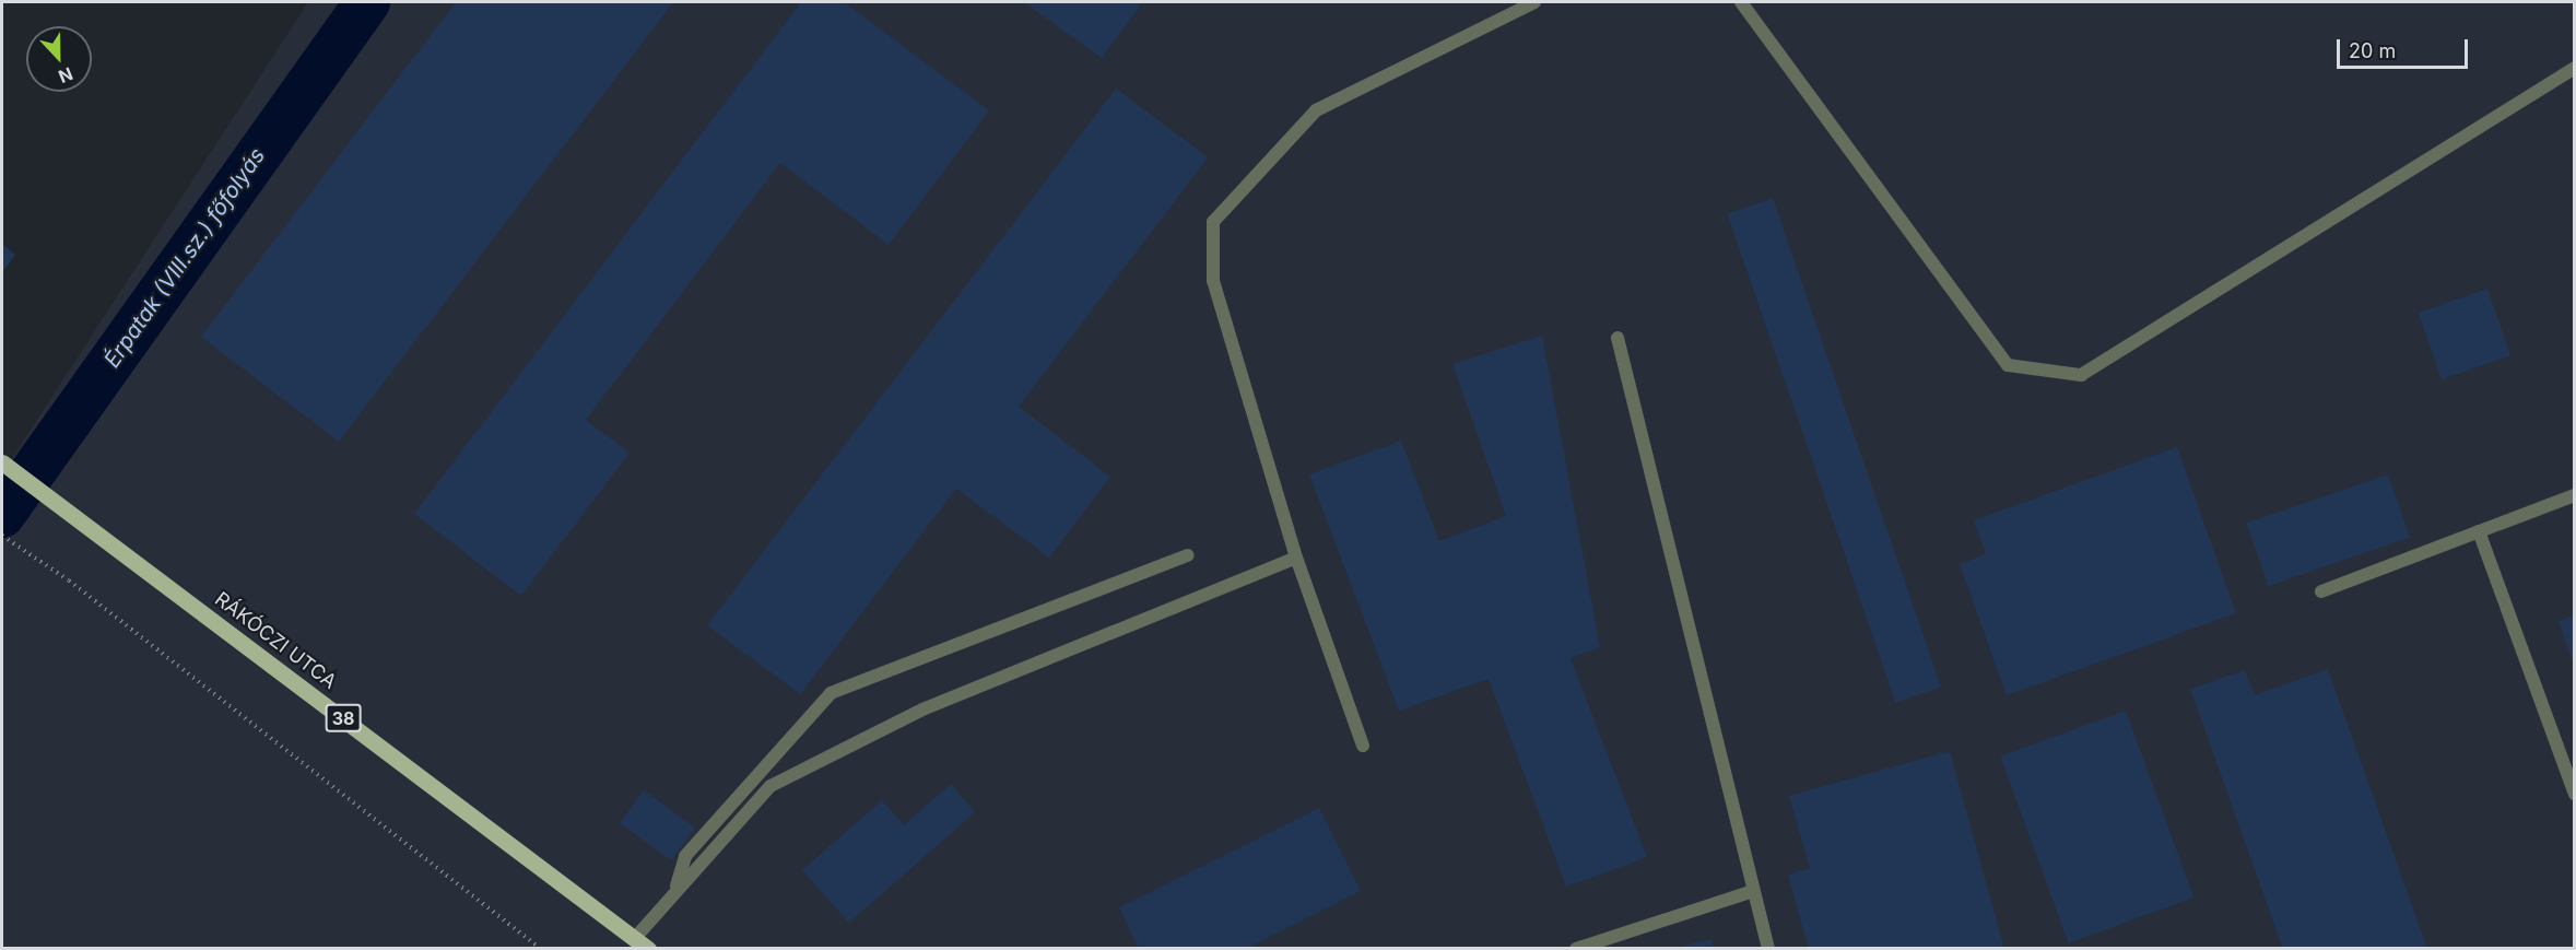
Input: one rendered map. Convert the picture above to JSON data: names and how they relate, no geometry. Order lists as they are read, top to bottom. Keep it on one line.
{"streets":{"main road":["RÁKÓCZI UTCA","38"]},"water":["Érpatak (VIII.sz.) főfolyás"],"scale_bar":"20 m","north":"bottom"}
